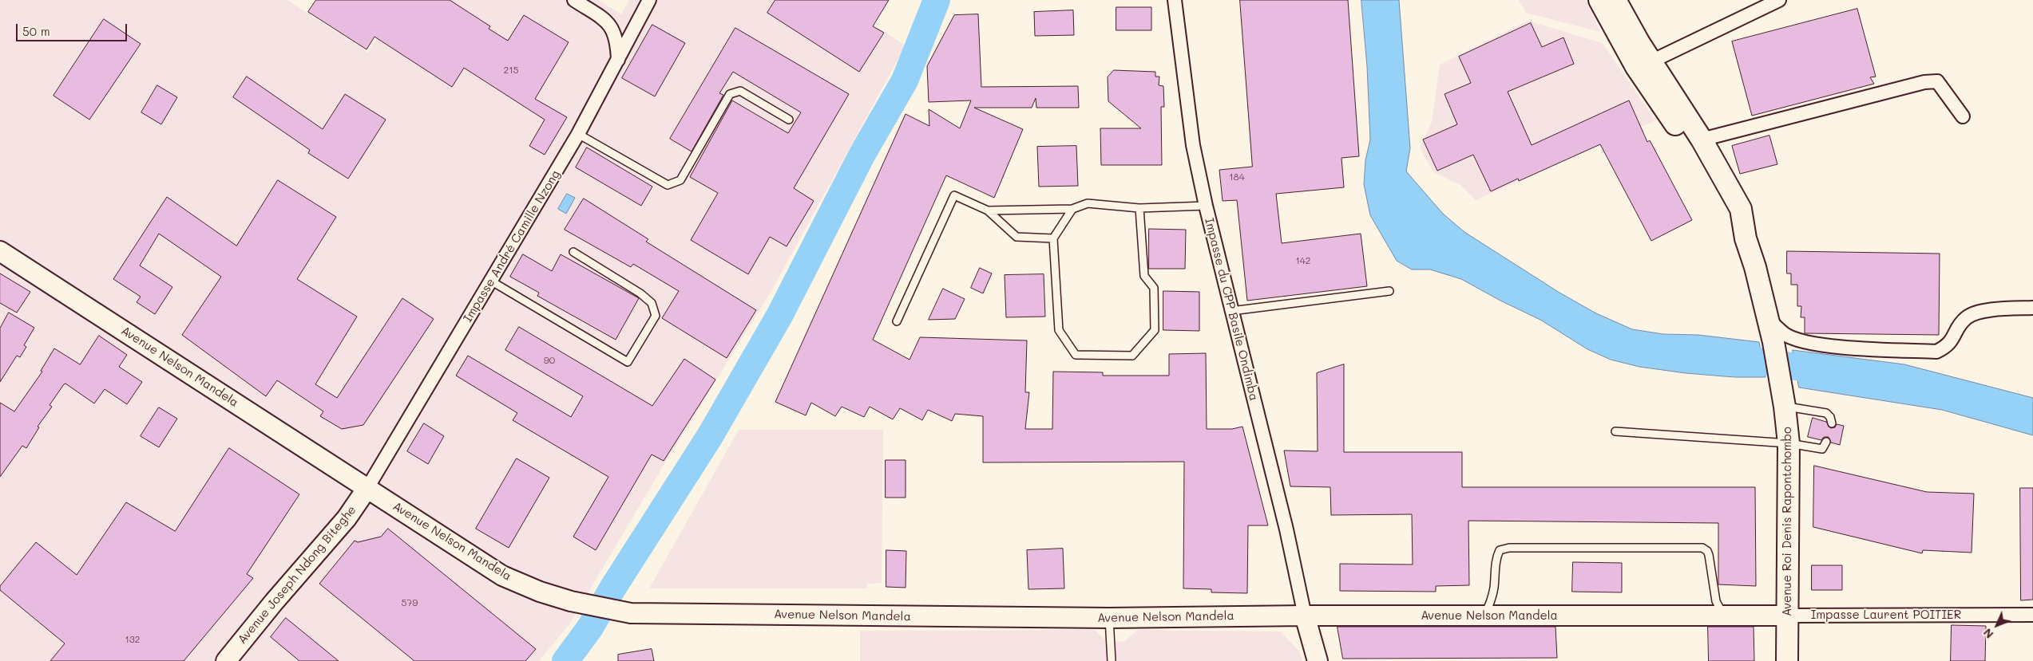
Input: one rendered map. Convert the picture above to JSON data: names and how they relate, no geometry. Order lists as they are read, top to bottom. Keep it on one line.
{"streets":{"main road":["Avenue Nelson Mandela","Avenue Roi Denis Rapontchombo","Avenue Joseph Ndong Biteghe"],"street":["Impasse André Camille Nzong","Impasse du CPP Basile Ondimba","Impasse Laurent POITIER"]},"crossings":[["Impasse André Camille Nzong","Avenue Nelson Mandela"],["Impasse André Camille Nzong","Avenue Joseph Ndong Biteghe"],["Impasse du CPP Basile Ondimba","Avenue Nelson Mandela"],["Avenue Nelson Mandela","Avenue Roi Denis Rapontchombo"],["Avenue Nelson Mandela","Avenue Joseph Ndong Biteghe"],["Avenue Nelson Mandela","Impasse Laurent POITIER"],["Avenue Roi Denis Rapontchombo","Impasse Laurent POITIER"]],"house_numbers":["215","184","142","90","579","132"],"scale_bar":"50 m","north":"bottom left"}
